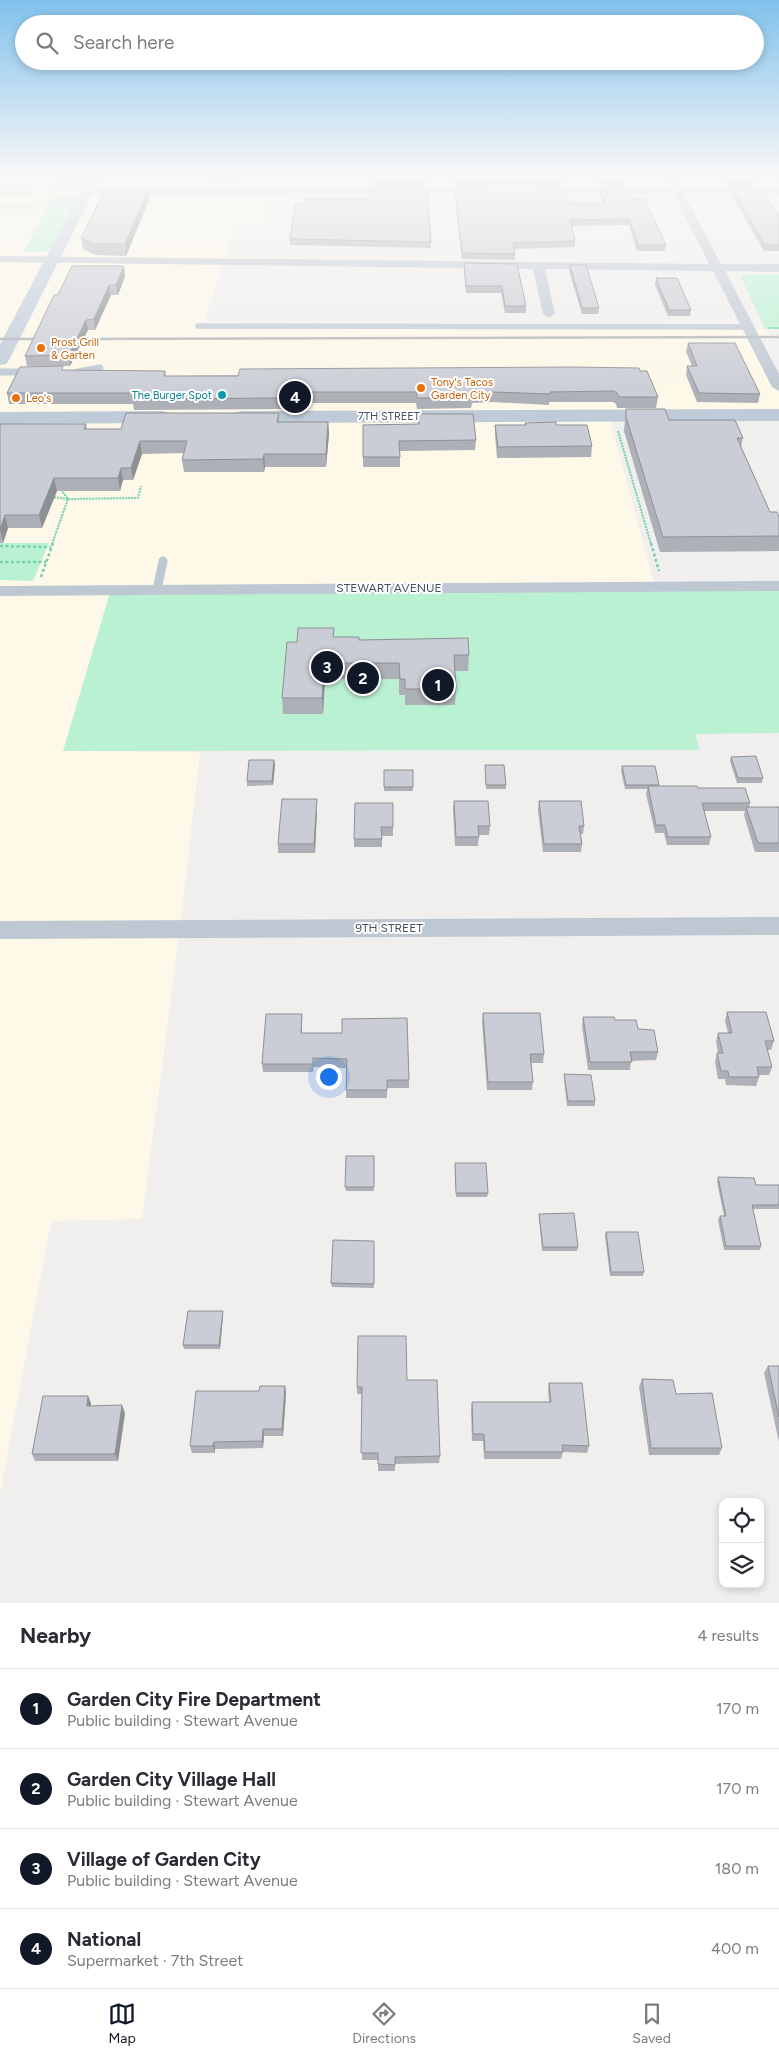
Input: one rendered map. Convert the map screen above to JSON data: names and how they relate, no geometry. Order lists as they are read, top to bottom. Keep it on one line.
{"streets":{"street":["7TH STREET","STEWART AVENUE","9TH STREET"]},"places":["Prost Grill & Garten","Tony's Tacos Garden City","The Burger Spot","Leo's"],"page":{"search":"Search here","pins":["4","3","2","1"],"heading":["Nearby","4 results"],"list":[{"mark":"1","name":"Garden City Fire Department","note":"Public building · Stewart Avenue","value":"170 m"},{"mark":"2","name":"Garden City Village Hall","note":"Public building · Stewart Avenue","value":"170 m"},{"mark":"3","name":"Village of Garden City","note":"Public building · Stewart Avenue","value":"180 m"},{"mark":"4","name":"National","note":"Supermarket · 7th Street","value":"400 m"}],"nav":["Map","Directions","Saved"]}}
